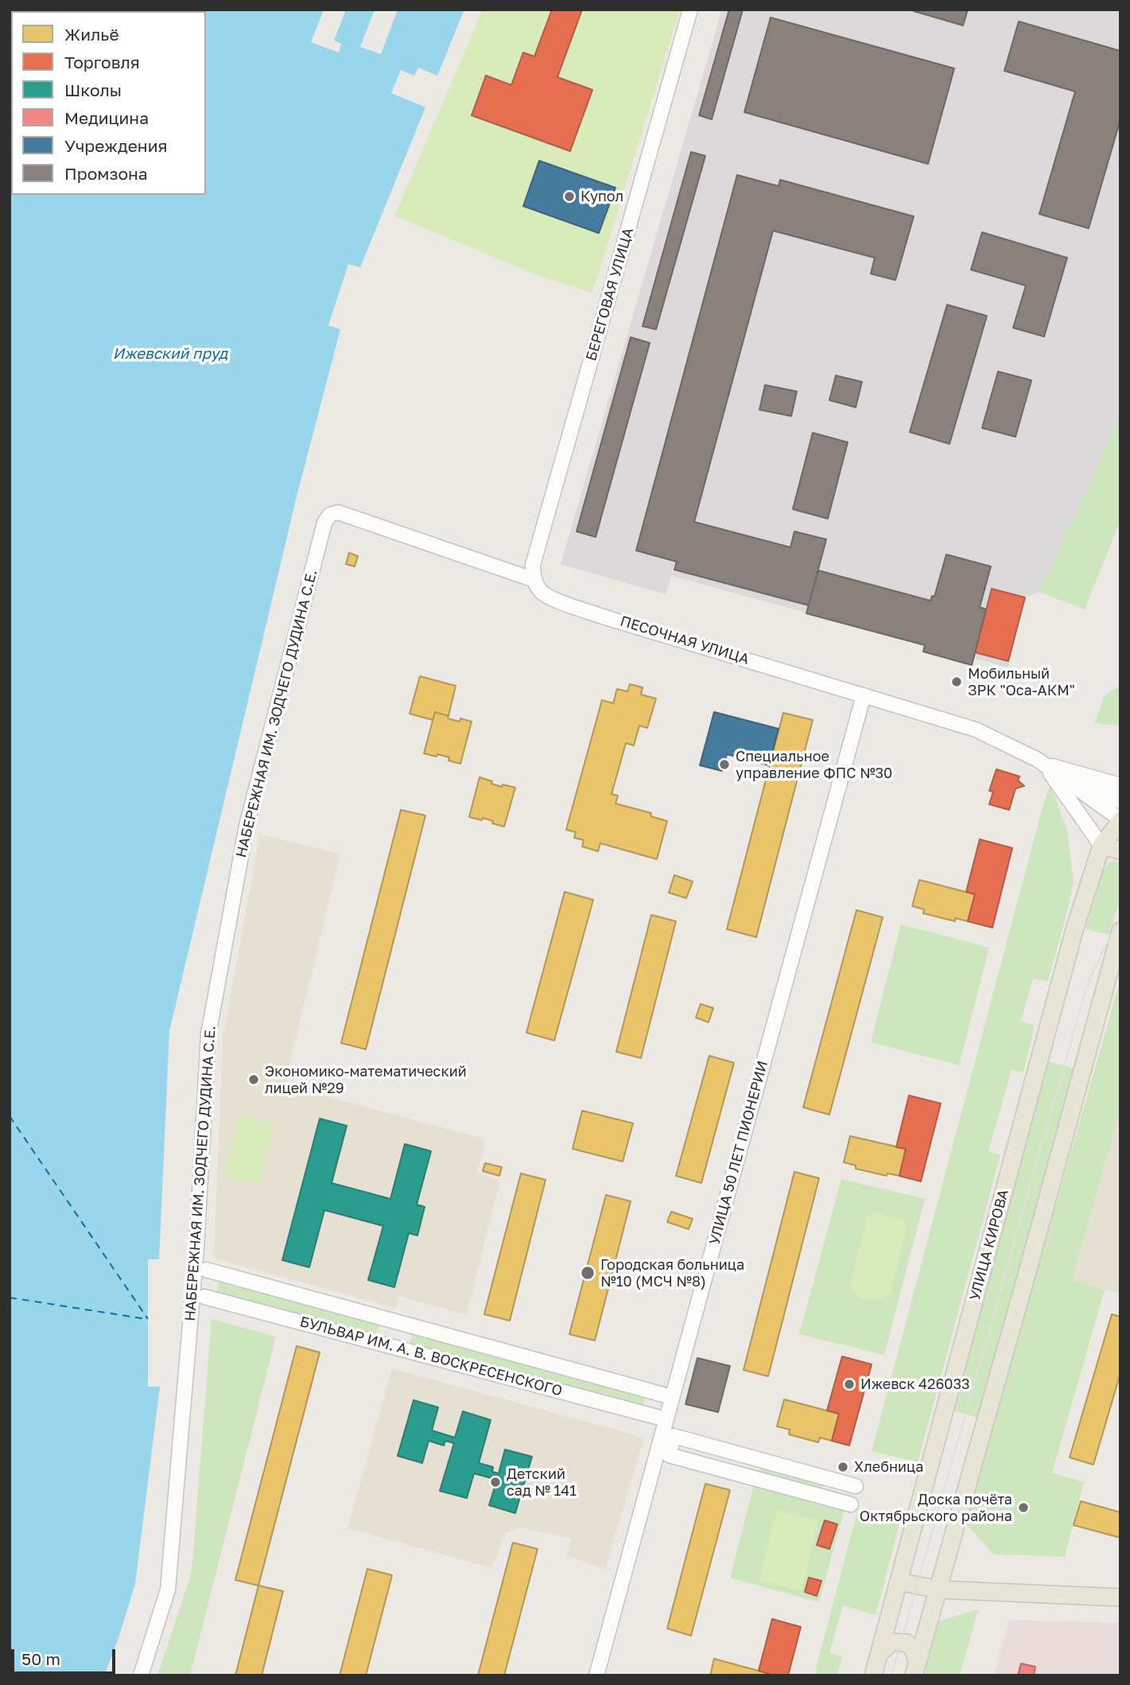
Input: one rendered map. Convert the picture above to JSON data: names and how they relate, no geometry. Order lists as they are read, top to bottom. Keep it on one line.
{"streets":{"main road":["УЛИЦА КИРОВА"],"street":["БЕРЕГОВАЯ УЛИЦА","ПЕСОЧНАЯ УЛИЦА","НАБЕРЕЖНАЯ ИМ. ЗОДЧЕГО ДУДИНА С.Е.","УЛИЦА 50 ЛЕТ ПИОНЕРИИ","БУЛЬВАР ИМ. А. В. ВОСКРЕСЕНСКОГО"]},"crossings":[["БЕРЕГОВАЯ УЛИЦА","ПЕСОЧНАЯ УЛИЦА"],["ПЕСОЧНАЯ УЛИЦА","НАБЕРЕЖНАЯ ИМ. ЗОДЧЕГО ДУДИНА С.Е."],["ПЕСОЧНАЯ УЛИЦА","УЛИЦА 50 ЛЕТ ПИОНЕРИИ"],["ПЕСОЧНАЯ УЛИЦА","УЛИЦА КИРОВА"]],"water":["Ижевский пруд"],"places":["Купол","Мобильный ЗРК \"Оса-АКМ\"","Специальное управление ФПС №30","Экономико-математический лицей №29","Городская больница №10 (МСЧ №8)","Ижевск 426033","Хлебница","Детский сад № 141","Доска почёта Октябрьского района"],"legend":["Жильё","Торговля","Школы","Медицина","Учреждения","Промзона"],"scale_bar":"50 m"}
